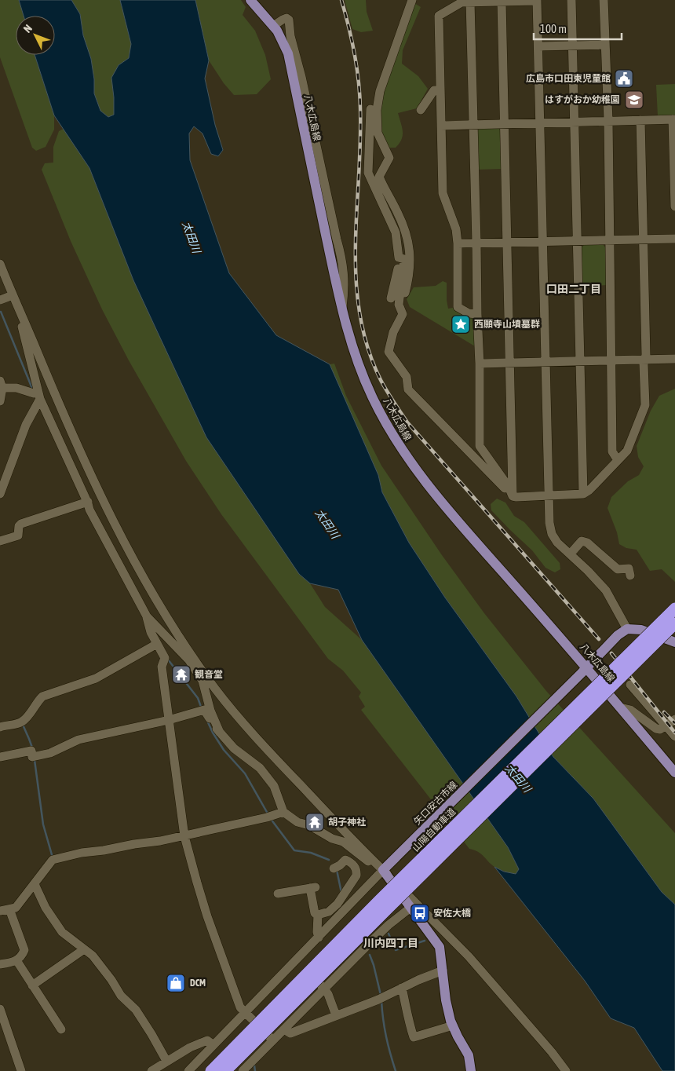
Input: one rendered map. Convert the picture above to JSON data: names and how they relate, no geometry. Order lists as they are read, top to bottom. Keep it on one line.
{"streets":{"highway":["山陽自動車道"],"main road":["八木広島線","矢口安古市線"]},"crossings":[["八木広島線","矢口安古市線"]],"districts":["口田二丁目","川内四丁目"],"water":["太田川"],"places":{"public building":["広島市口田東児童館"],"school or university":["はすがおか幼稚園"],"place":["西願寺山墳墓群"],"temple":["観音堂","胡子神社"],"bus stop":["安佐大橋"],"shop":["DCM"]},"scale_bar":"100 m","north":"top left"}
